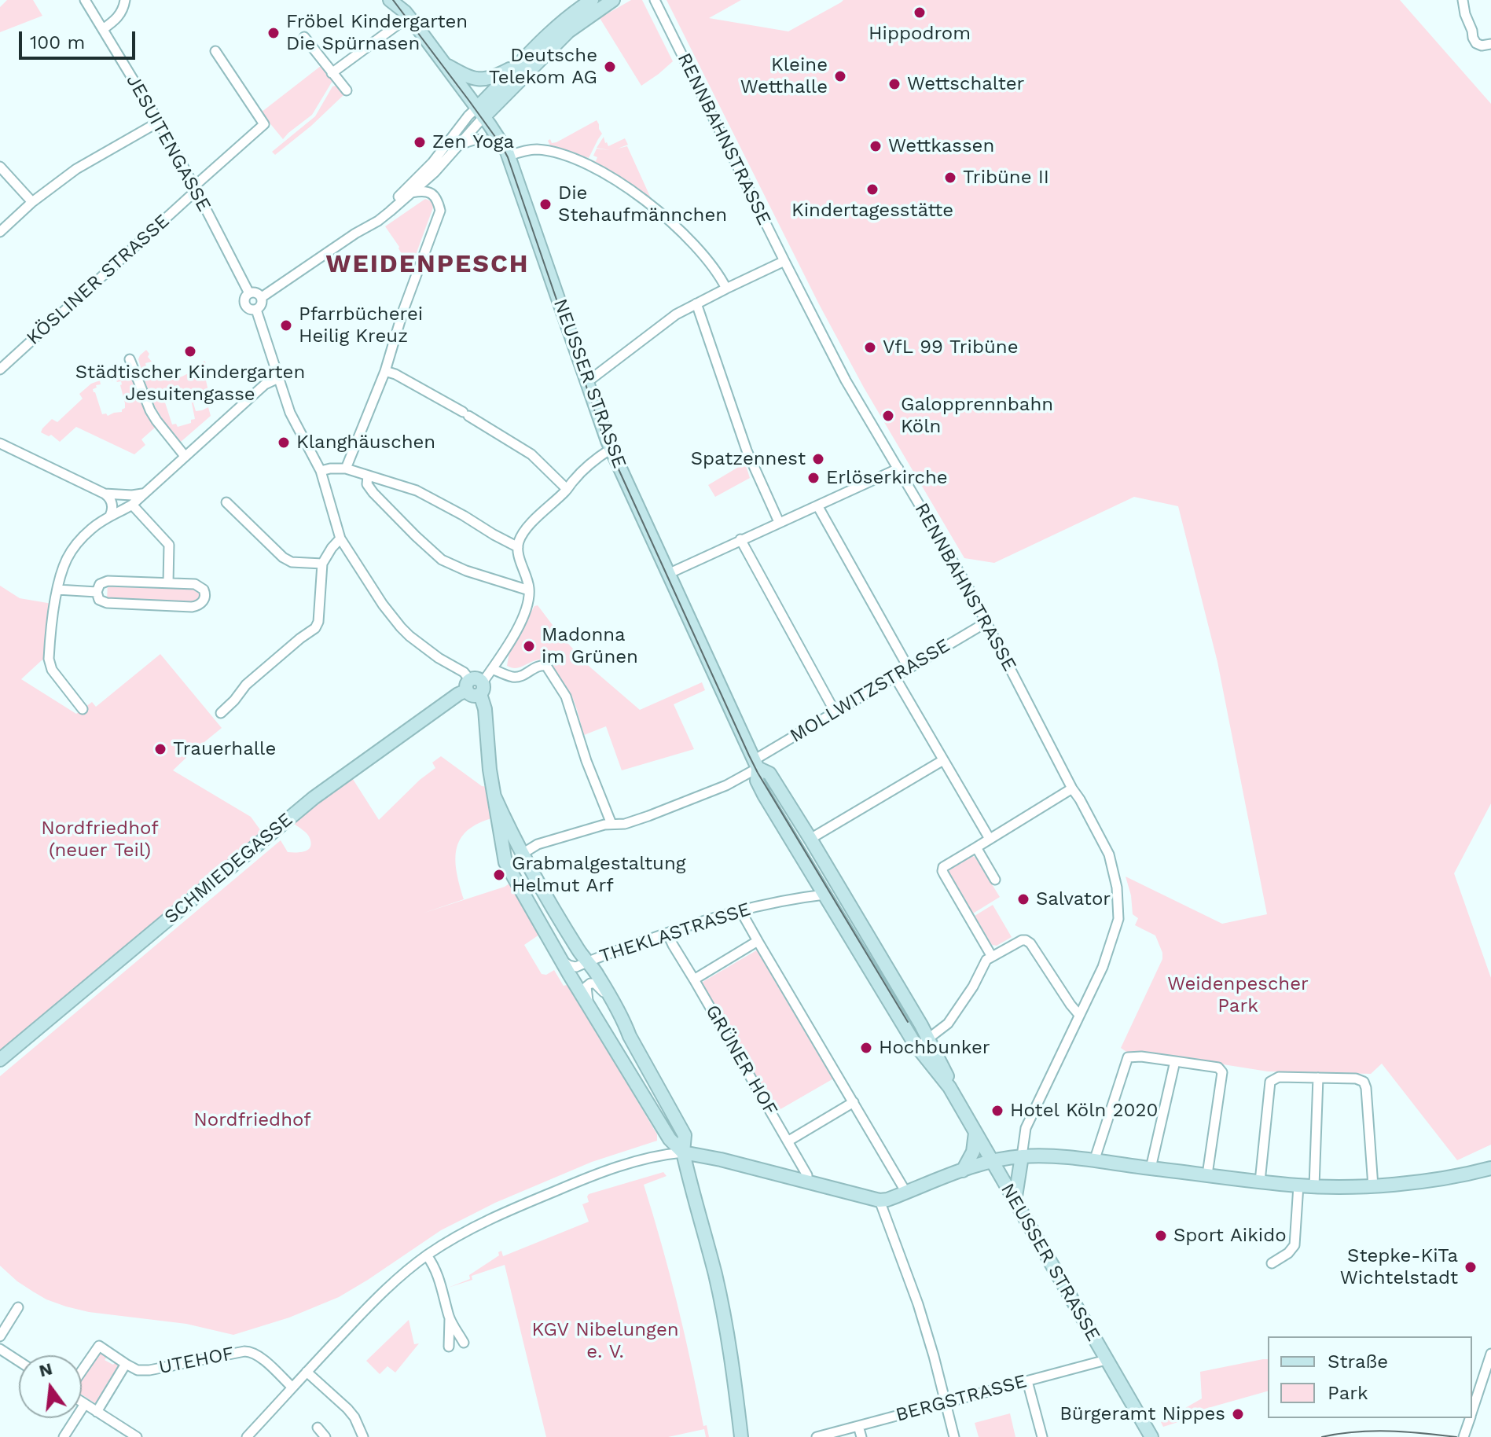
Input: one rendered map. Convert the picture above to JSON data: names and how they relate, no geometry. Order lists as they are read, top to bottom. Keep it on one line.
{"streets":{"main road":["NEUSSER STRASSE","SCHMIEDEGASSE"],"street":["RENNBAHNSTRASSE","JESUITENGASSE","KÖSLINER STRASSE","MOLLWITZSTRASSE","THEKLASTRASSE","GRÜNER HOF","UTEHOF","BERGSTRASSE"]},"crossings":[["RENNBAHNSTRASSE","MOLLWITZSTRASSE"],["JESUITENGASSE","KÖSLINER STRASSE"],["NEUSSER STRASSE","MOLLWITZSTRASSE"],["NEUSSER STRASSE","THEKLASTRASSE"],["NEUSSER STRASSE","BERGSTRASSE"],["THEKLASTRASSE","GRÜNER HOF"]],"districts":["WEIDENPESCH"],"parks":["Nordfriedhof (neuer Teil)","Weidenpescher Park","Nordfriedhof","KGV Nibelungen e. V."],"places":["Hippodrom","Fröbel Kindergarten Die Spürnasen","Deutsche Telekom AG","Kleine Wetthalle","Wettschalter","Zen Yoga","Wettkassen","Tribüne II","Kindertagesstätte","Die Stehaufmännchen","Pfarrbücherei Heilig Kreuz","VfL 99 Tribüne","Städtischer Kindergarten Jesuitengasse","Galopprennbahn Köln","Klanghäuschen","Spatzennest","Erlöserkirche","Madonna im Grünen","Trauerhalle","Grabmalgestaltung Helmut Arf","Salvator","Hochbunker","Hotel Köln 2020","Sport Aikido","Stepke-KiTa Wichtelstadt","Bürgeramt Nippes"],"legend":["Straße","Park"],"scale_bar":"100 m","north":"top"}
